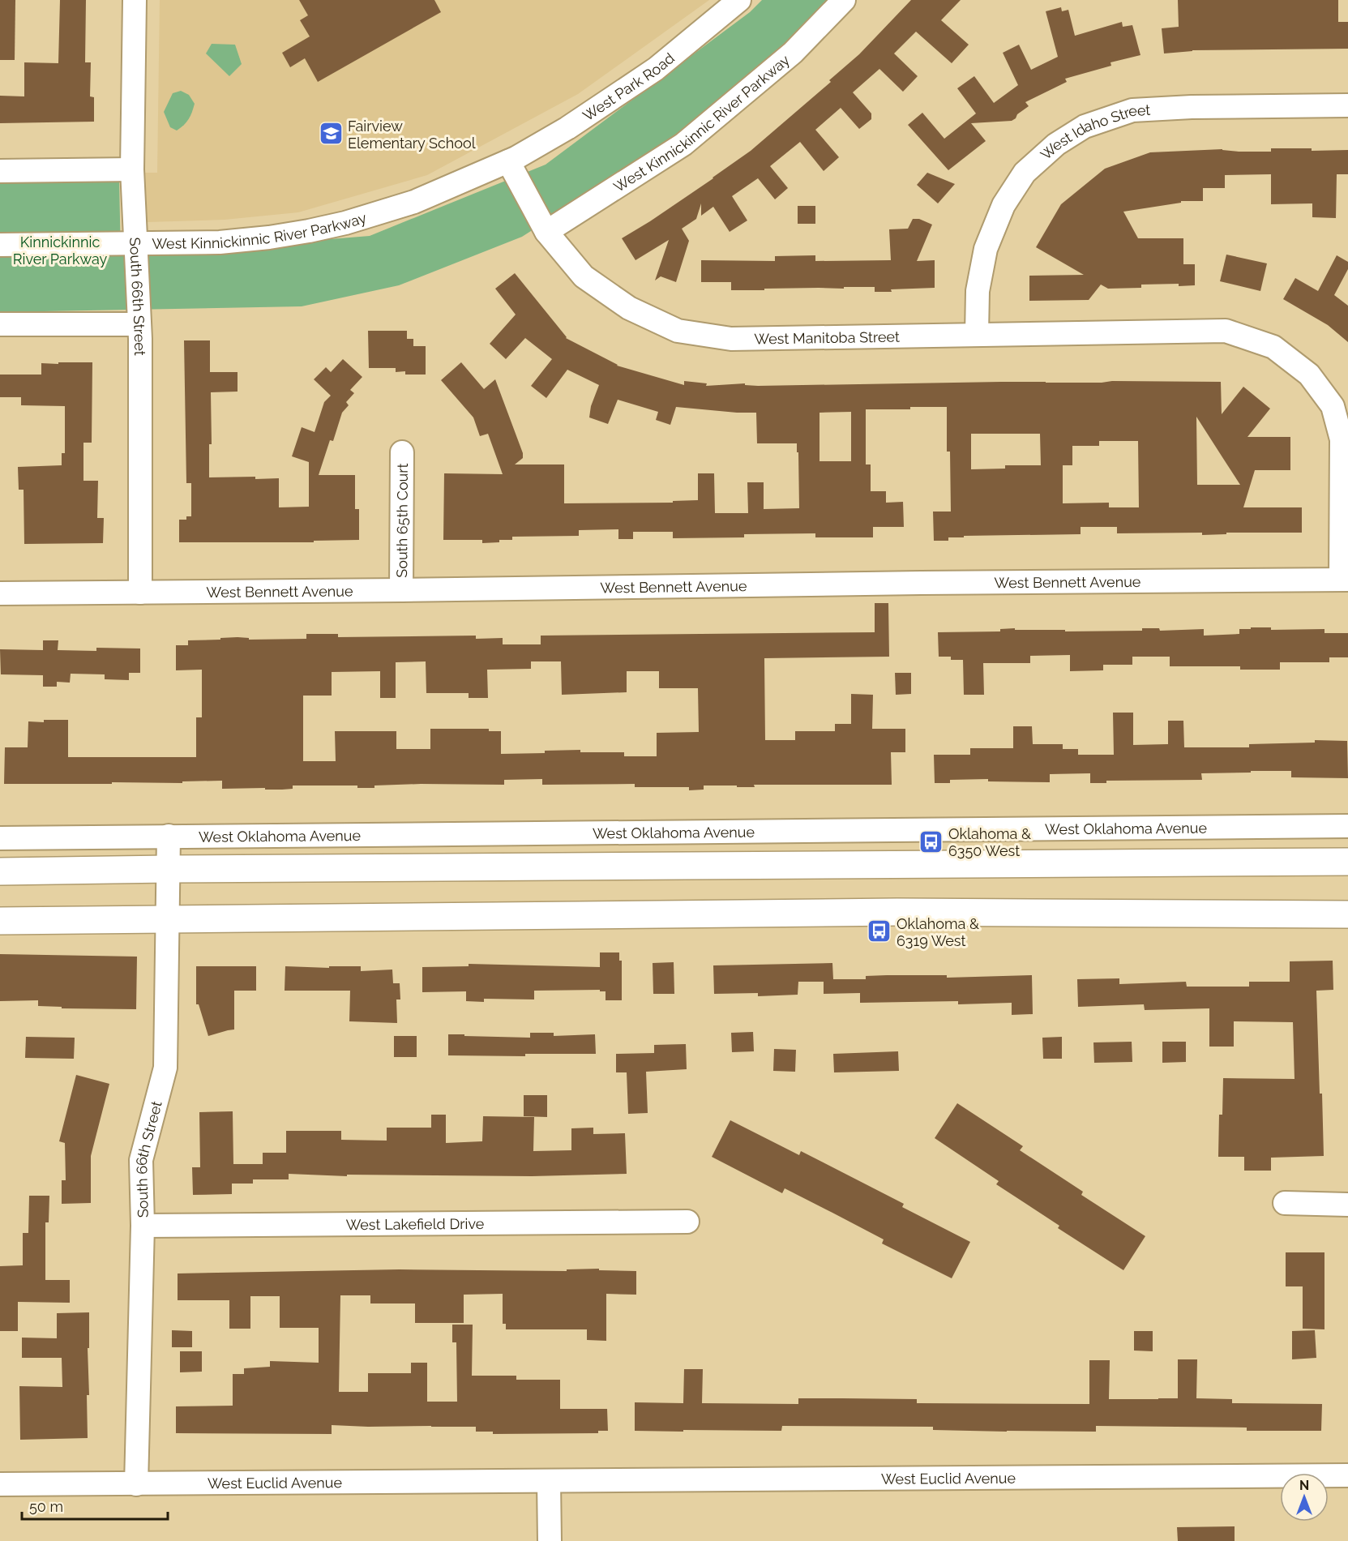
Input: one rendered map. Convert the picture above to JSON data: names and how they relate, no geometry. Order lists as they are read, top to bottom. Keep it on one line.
{"streets":{"street":["West Park Road","West Kinnickinnic River Parkway","West Idaho Street","South 66th Street","West Manitoba Street","South 65th Court","West Bennett Avenue","West Oklahoma Avenue","West Lakefield Drive","West Euclid Avenue"]},"crossings":[["West Park Road","West Kinnickinnic River Parkway"],["West Park Road","West Manitoba Street"],["West Kinnickinnic River Parkway","South 66th Street"],["West Kinnickinnic River Parkway","West Manitoba Street"],["West Idaho Street","West Manitoba Street"],["South 66th Street","West Bennett Avenue"],["South 66th Street","West Oklahoma Avenue"],["South 66th Street","West Lakefield Drive"],["South 66th Street","West Euclid Avenue"],["West Manitoba Street","West Bennett Avenue"],["South 65th Court","West Bennett Avenue"]],"parks":["Kinnickinnic River Parkway"],"places":{"school or university":["Fairview Elementary School"],"bus stop":["Oklahoma & 6350 West","Oklahoma & 6319 West"]},"scale_bar":"50 m","north":"top"}
